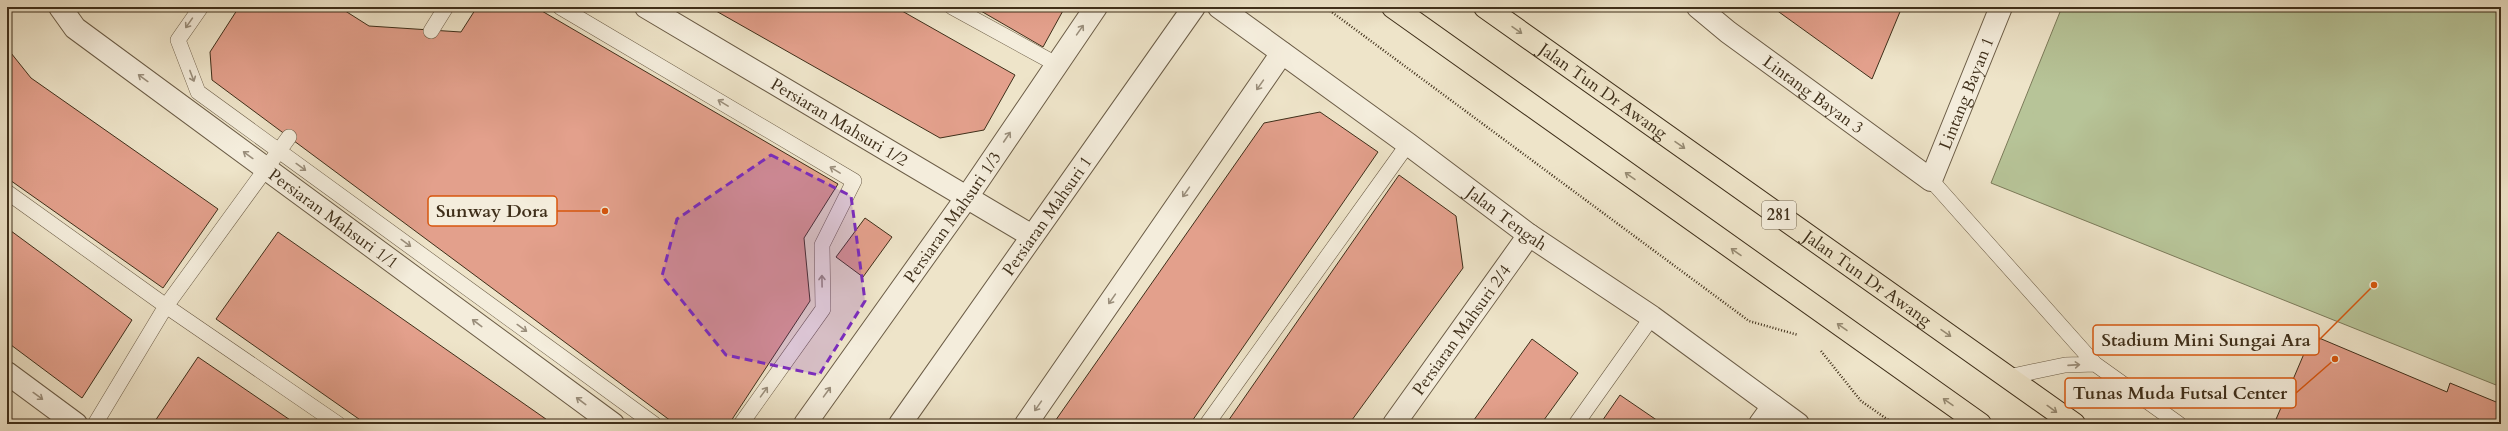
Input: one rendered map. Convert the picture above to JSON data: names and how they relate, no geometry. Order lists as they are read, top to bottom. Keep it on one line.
{"streets":{"main road":["Jalan Tun Dr Awang","281"],"street":["Lintang Bayan 1","Lintang Bayan 3","Persiaran Mahsuri 1/2","Persiaran Mahsuri 1","Persiaran Mahsuri 1/3","Jalan Tengah","Persiaran Mahsuri 1/1","Persiaran Mahsuri 2/4"]},"crossings":[["Lintang Bayan 1","Lintang Bayan 3"],["Persiaran Mahsuri 1/2","Persiaran Mahsuri 1"],["Persiaran Mahsuri 1/2","Persiaran Mahsuri 1/3"],["Jalan Tengah","Persiaran Mahsuri 2/4"]],"one_way":["Persiaran Mahsuri 1/1"],"places":["Sunway Dora","Stadium Mini Sungai Ara","Tunas Muda Futsal Center"]}
